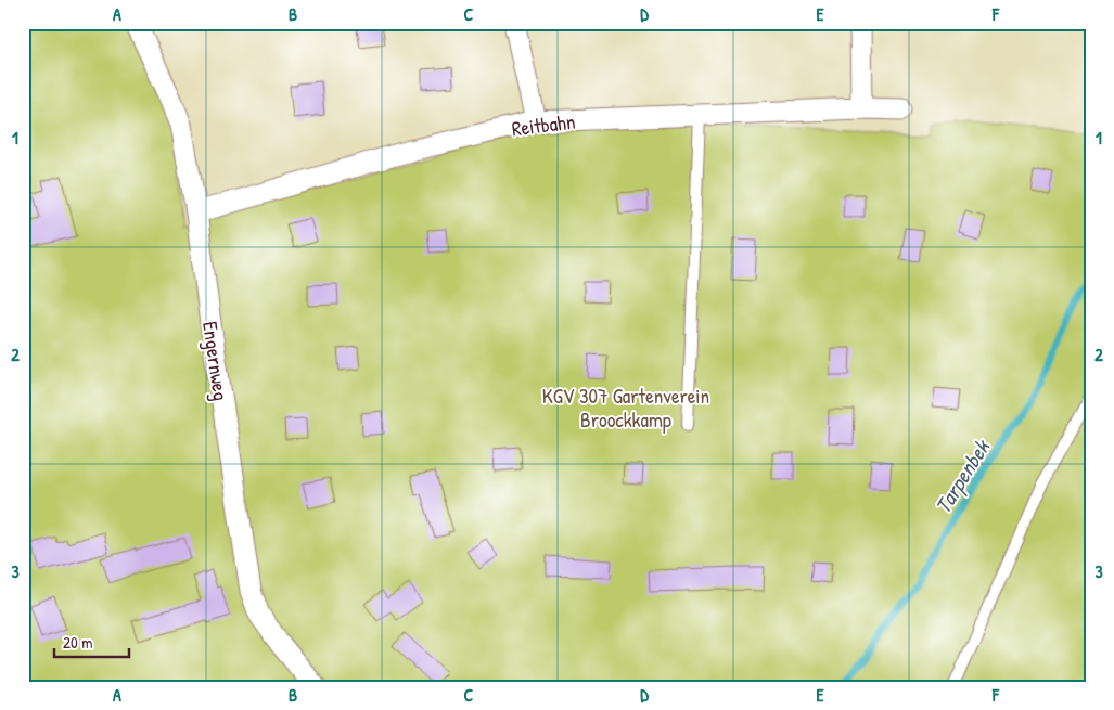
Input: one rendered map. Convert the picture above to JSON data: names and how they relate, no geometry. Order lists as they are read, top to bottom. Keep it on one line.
{"streets":{"street":["Reitbahn","Engernweg"]},"crossings":[["Reitbahn","Engernweg"]],"water":["Tarpenbek"],"parks":["KGV 307 Gartenverein Broockkamp"],"scale_bar":"20 m","grid":{"columns":["A","B","C","D","E","F"],"rows":["1","2","3"]}}
